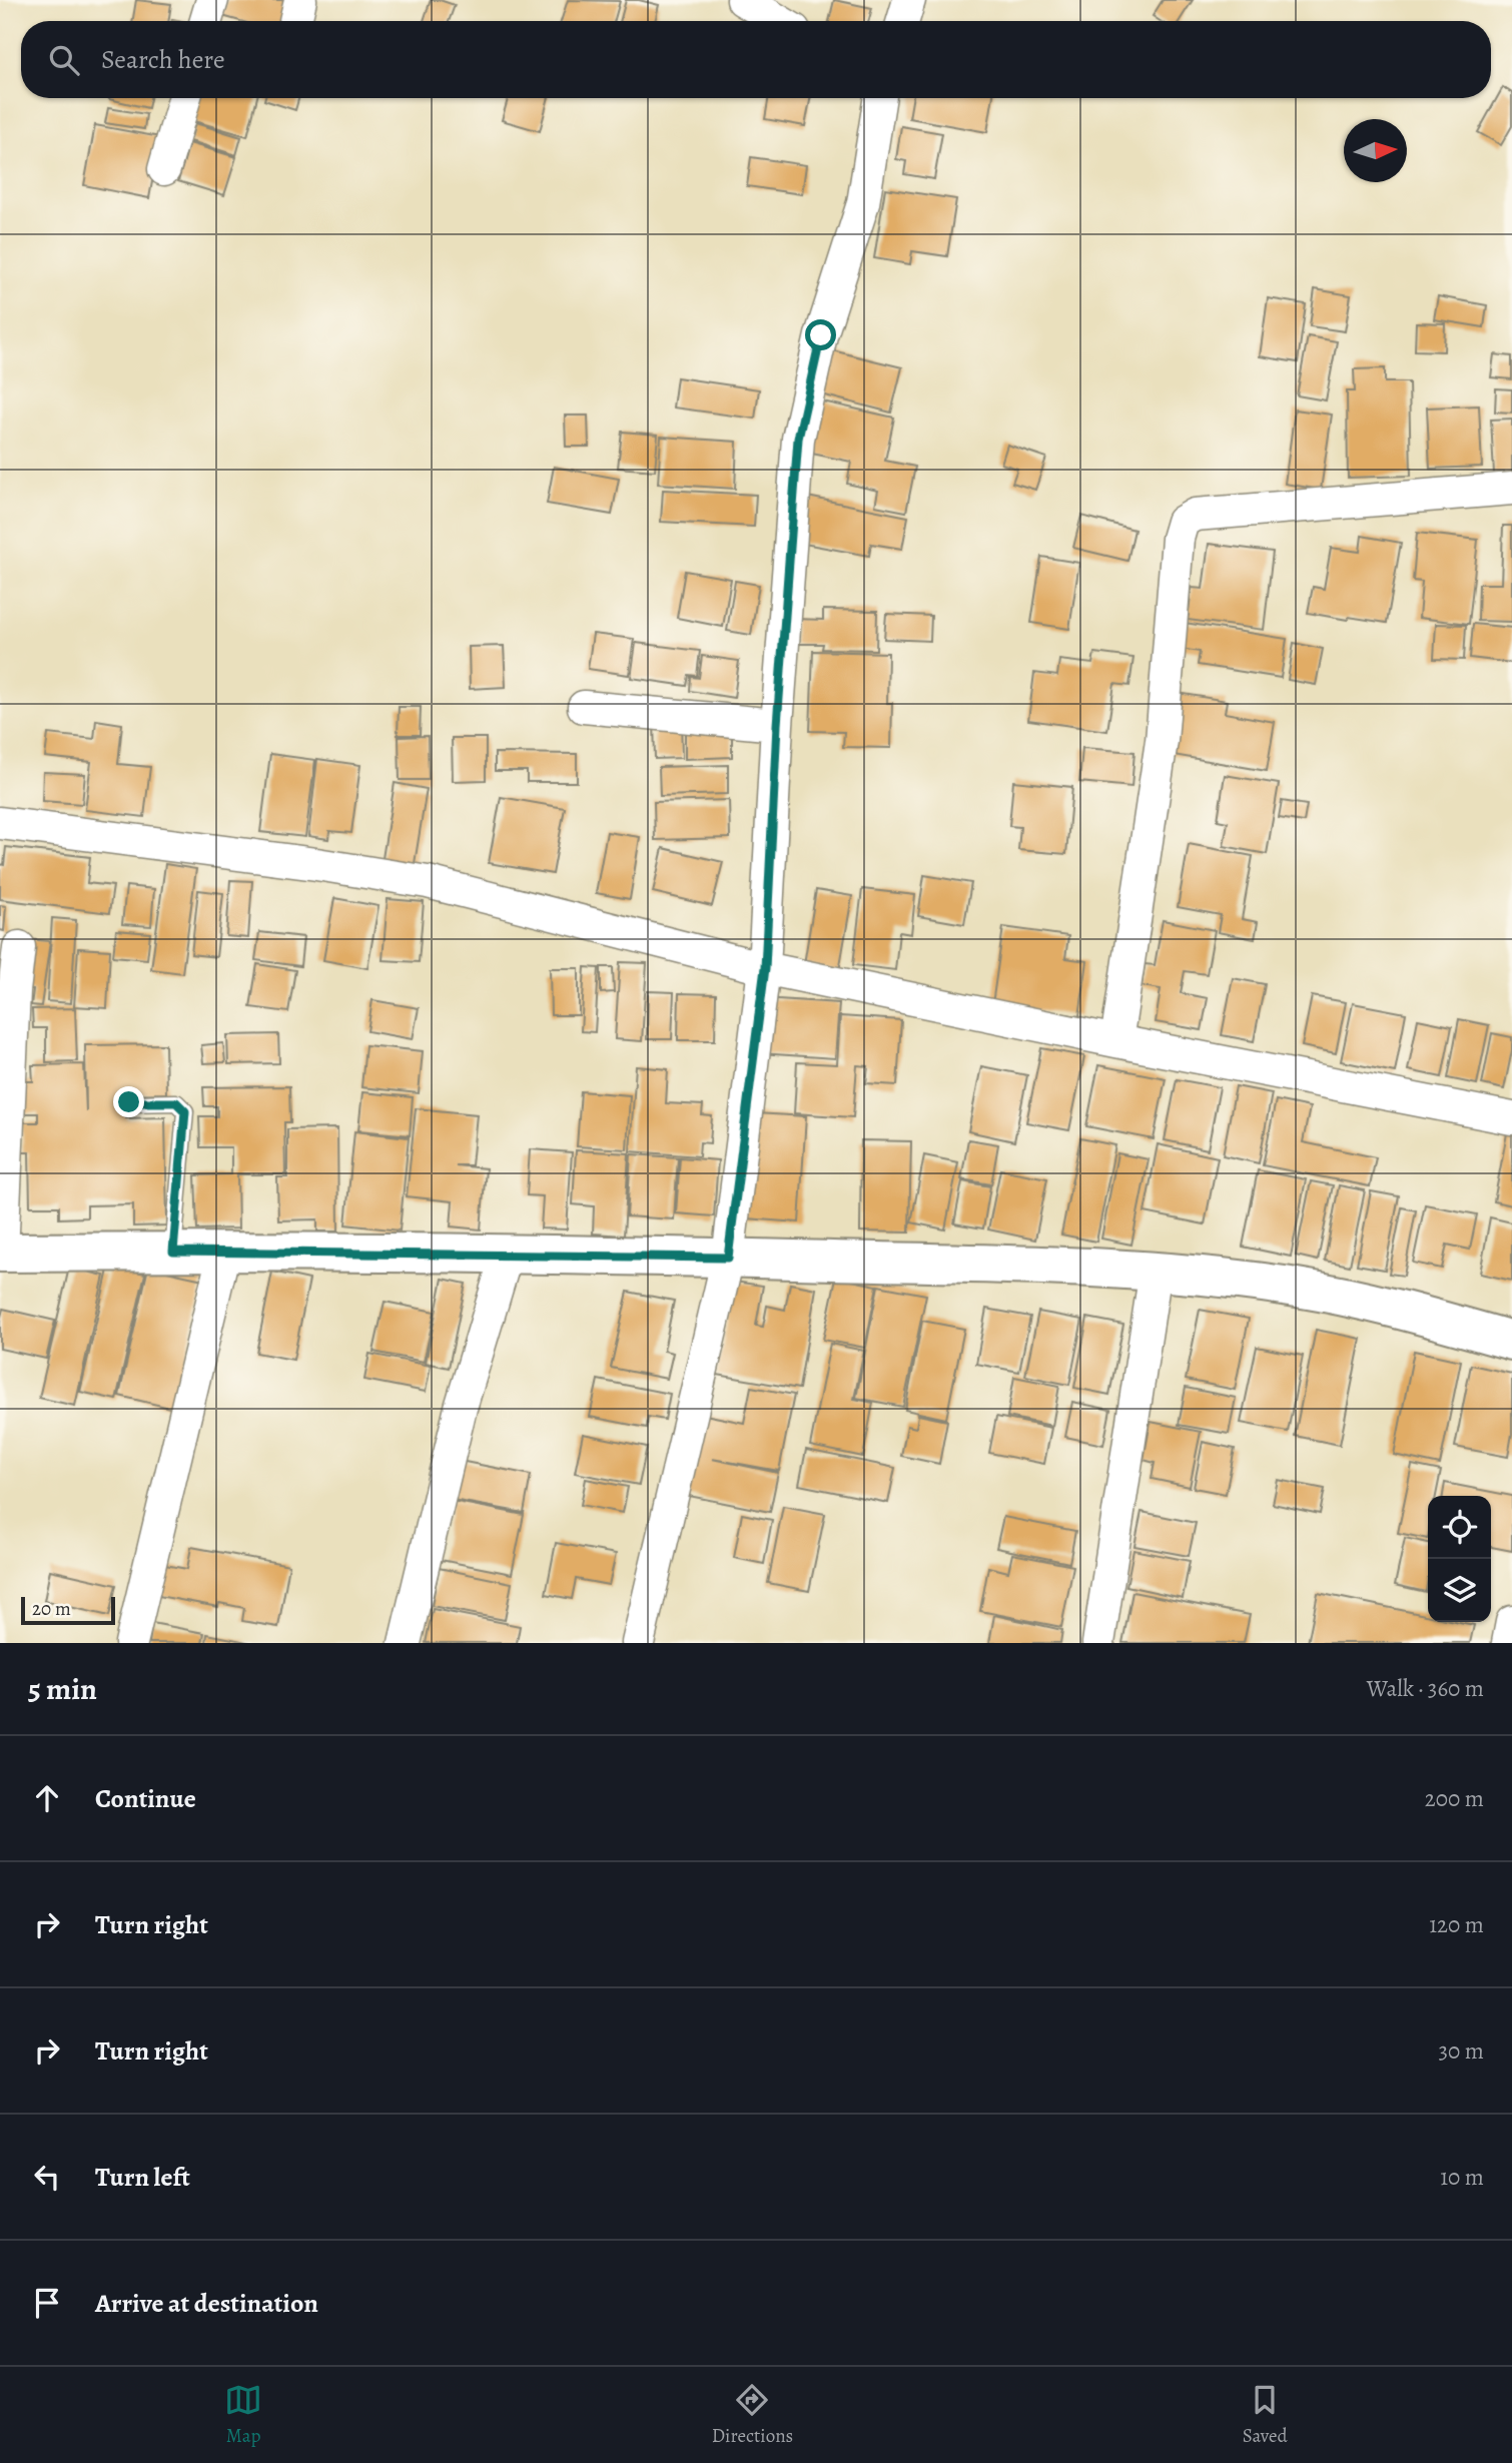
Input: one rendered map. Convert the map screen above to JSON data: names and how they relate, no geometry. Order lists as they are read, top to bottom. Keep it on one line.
{"scale_bar":"20 m","north":"right","page":{"search":"Search here","scale":"20 m","heading":["5 min","Walk · 360 m"],"list":[["Continue","200 m"],["Turn right","120 m"],["Turn right","30 m"],["Turn left","10 m"],"Arrive at destination"],"nav":["Map","Directions","Saved"]}}
